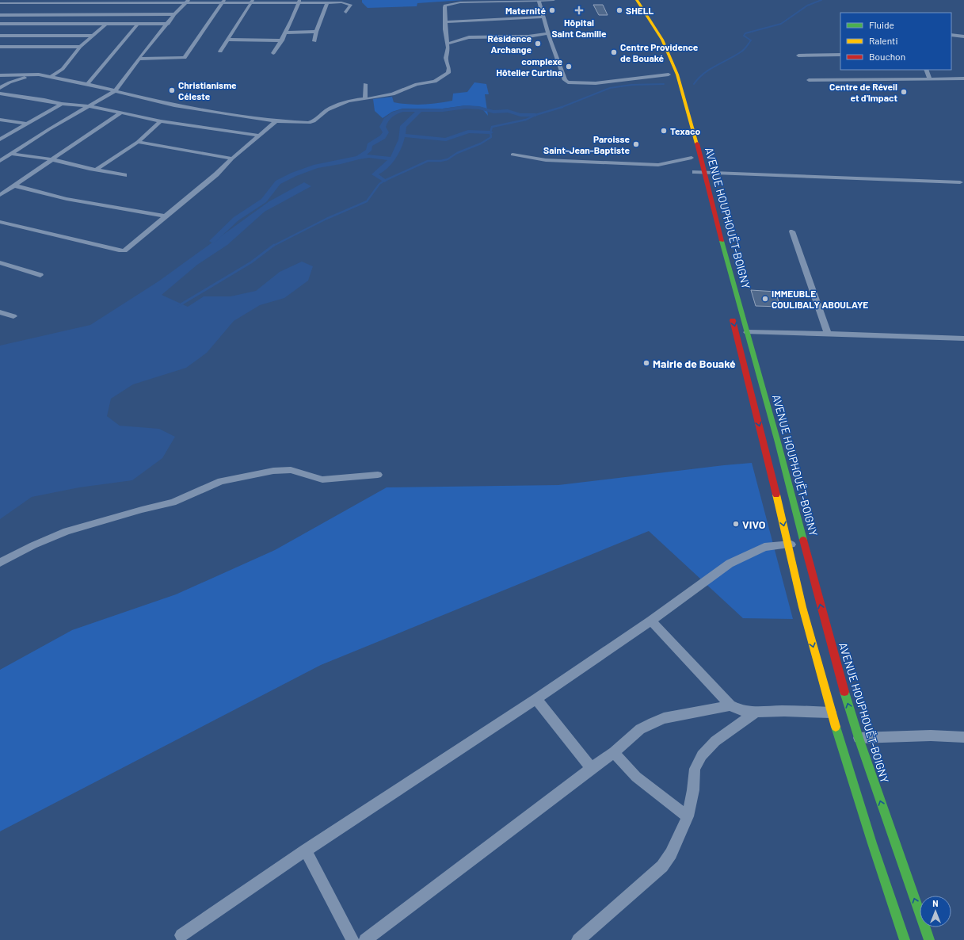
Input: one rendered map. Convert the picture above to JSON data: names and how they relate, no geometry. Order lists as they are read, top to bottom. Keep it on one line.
{"streets":{"highway":["AVENUE HOUPHOUËT-BOIGNY"]},"places":{"other":["Maternité","SHELL","Résidence Archange","Centre Providence de Bouaké","complexe Hôtelier Curtina","Christianisme Céleste","Centre de Réveil et d'Impact","Texaco","Paroisse Saint-Jean-Baptiste","IMMEUBLE COULIBALY ABOULAYE","Mairie de Bouaké","VIVO"],"health":["Hôpital Saint Camille"]},"legend":["Fluide","Ralenti","Bouchon"],"north":"top"}
